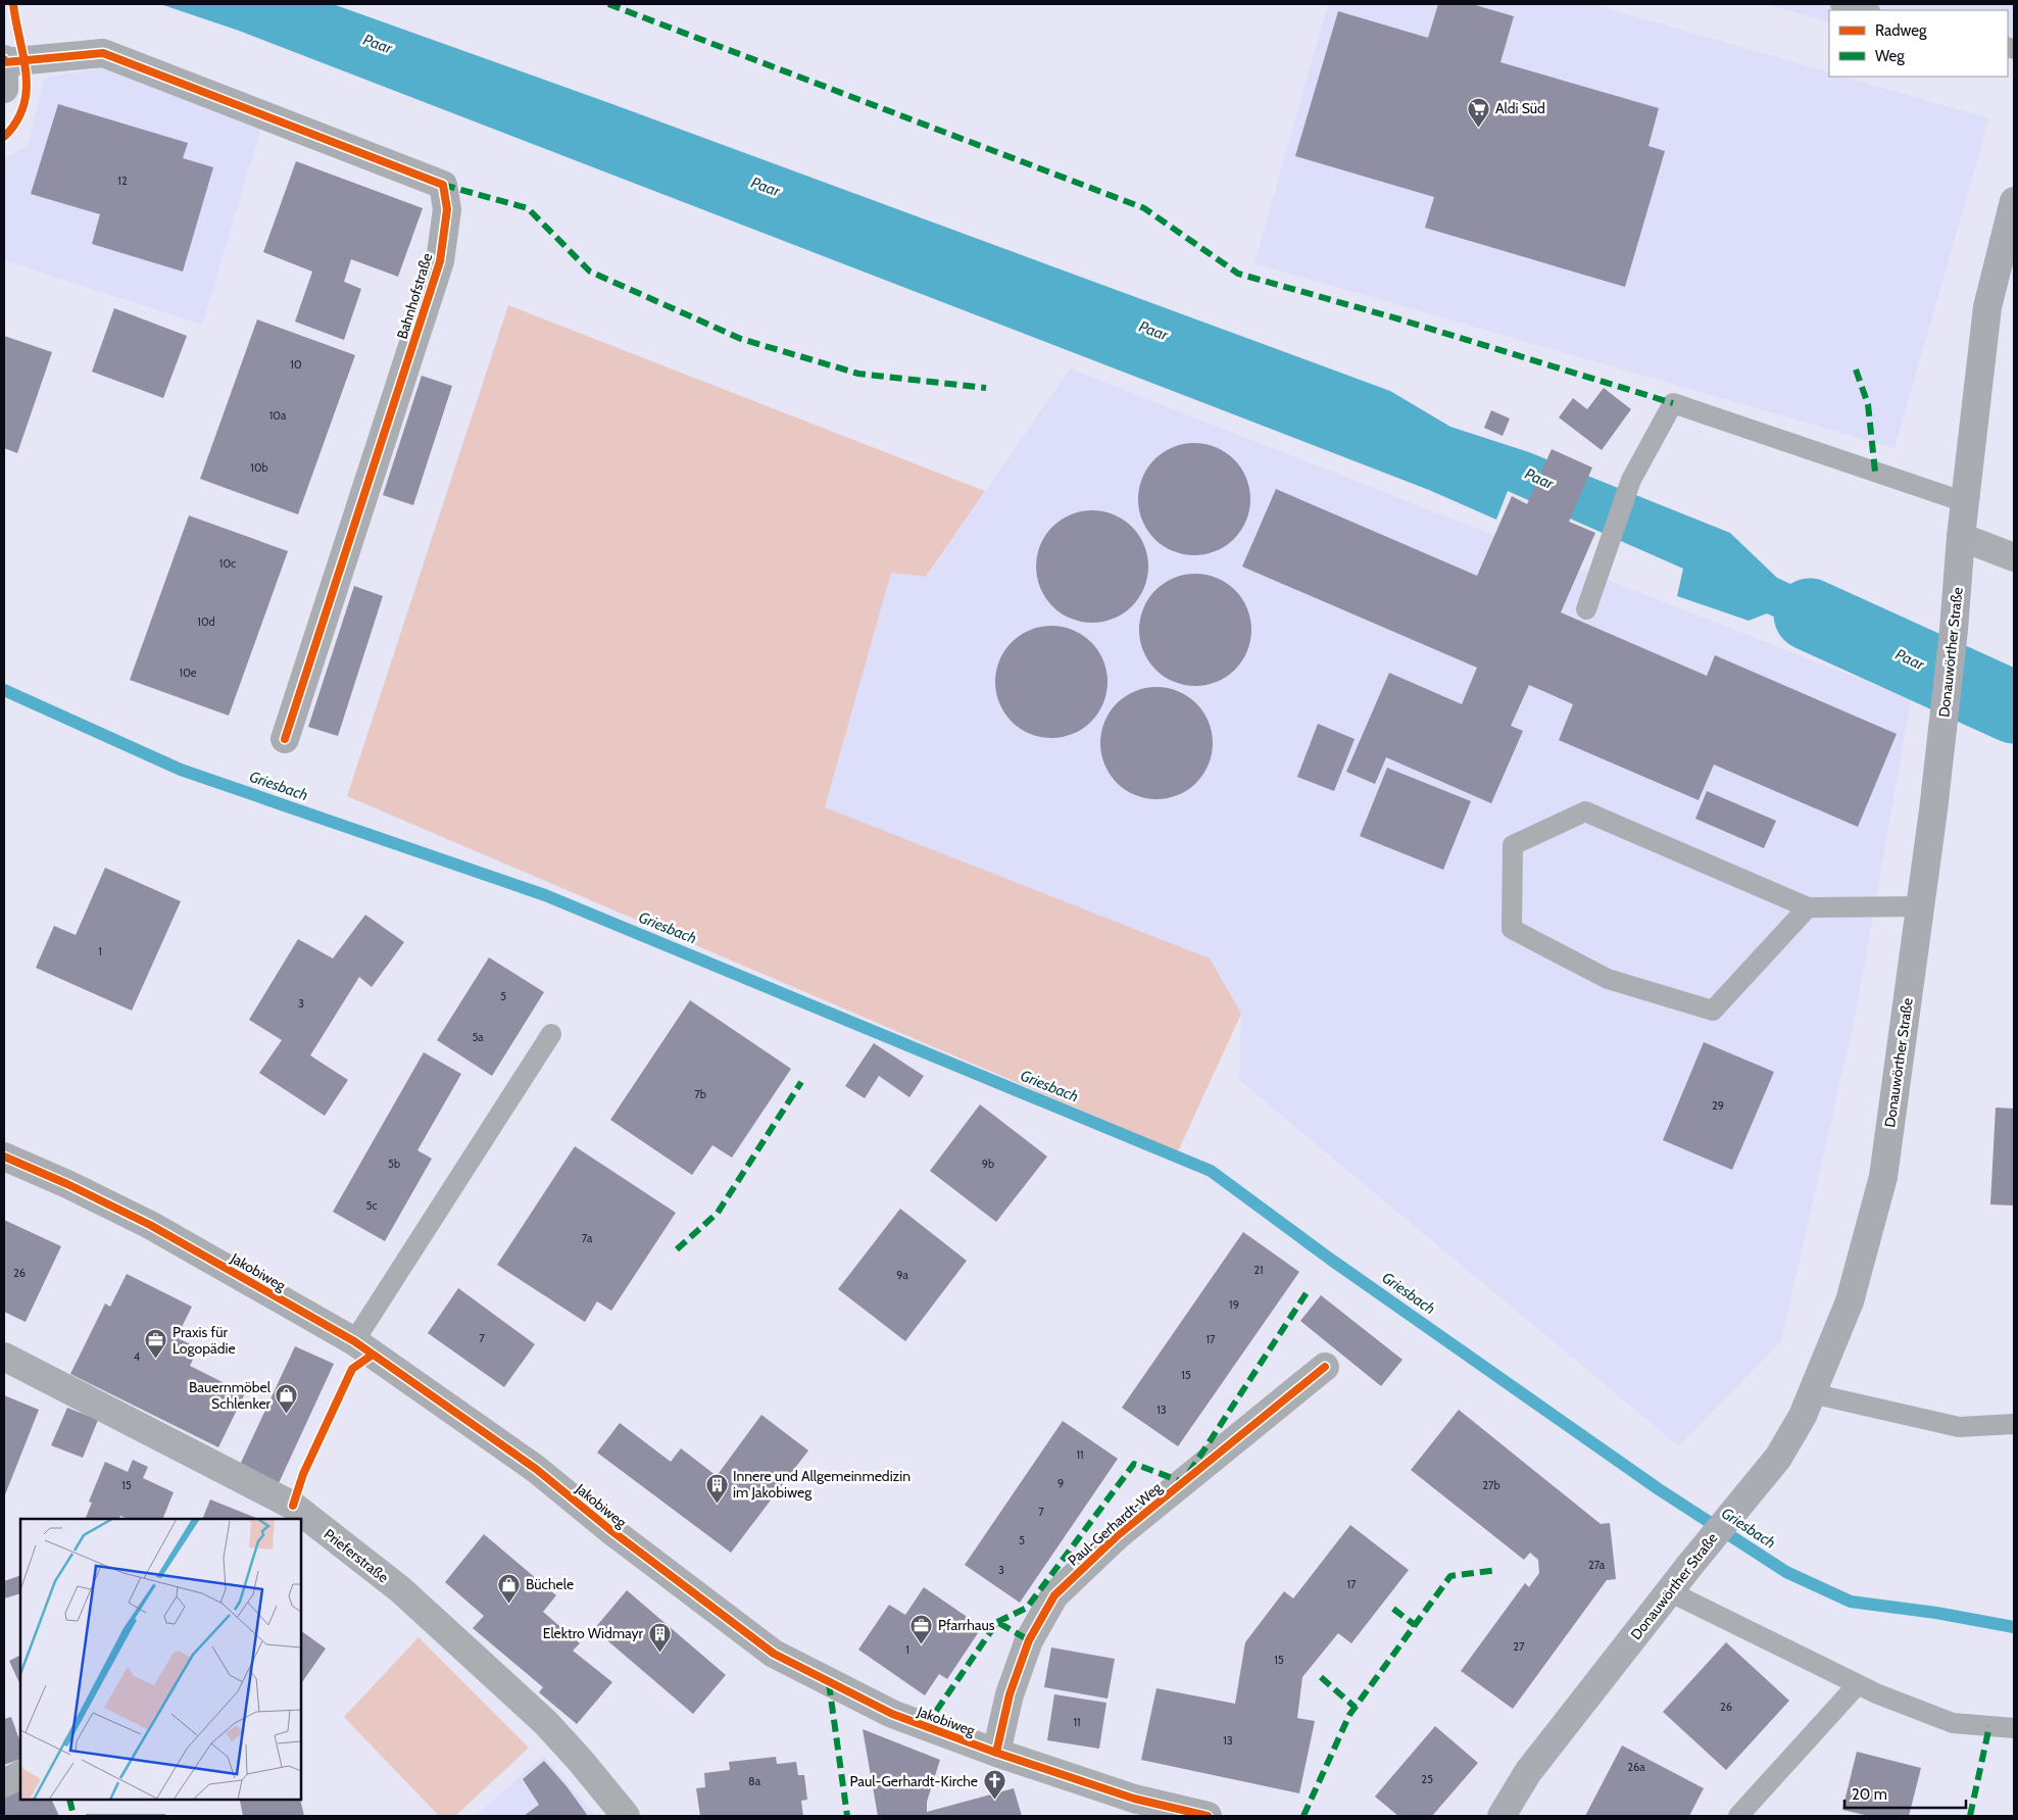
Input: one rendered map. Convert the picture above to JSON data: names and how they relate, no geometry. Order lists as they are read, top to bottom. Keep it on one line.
{"streets":{"main road":["Donauwörther Straße"],"street":["Bahnhofstraße","Jakobiweg","Paul-Gerhardt-Weg","Prieferstraße"]},"crossings":[["Jakobiweg","Paul-Gerhardt-Weg"]],"water":["Paar","Griesbach"],"places":{"supermarket":["Aldi Süd"],"office":["Praxis für Logopädie","Pfarrhaus"],"shop":["Bauernmöbel Schlenker","Büchele"],"building":["Innere und Allgemeinmedizin im Jakobiweg","Elektro Widmayr"],"church":["Paul-Gerhardt-Kirche"]},"house_numbers":["12","10","10a","10b","10c","10d","10e","1","5","3","5a","7b","29","5b","9b","5c","7a","21","26","9a","19","7","17","4","15","13","11","9","15","27b","7","5","27a","3","17","27","1","15","26","11","13","26a","25","8a"],"legend":["Radweg","Weg"],"scale_bar":"20 m"}
